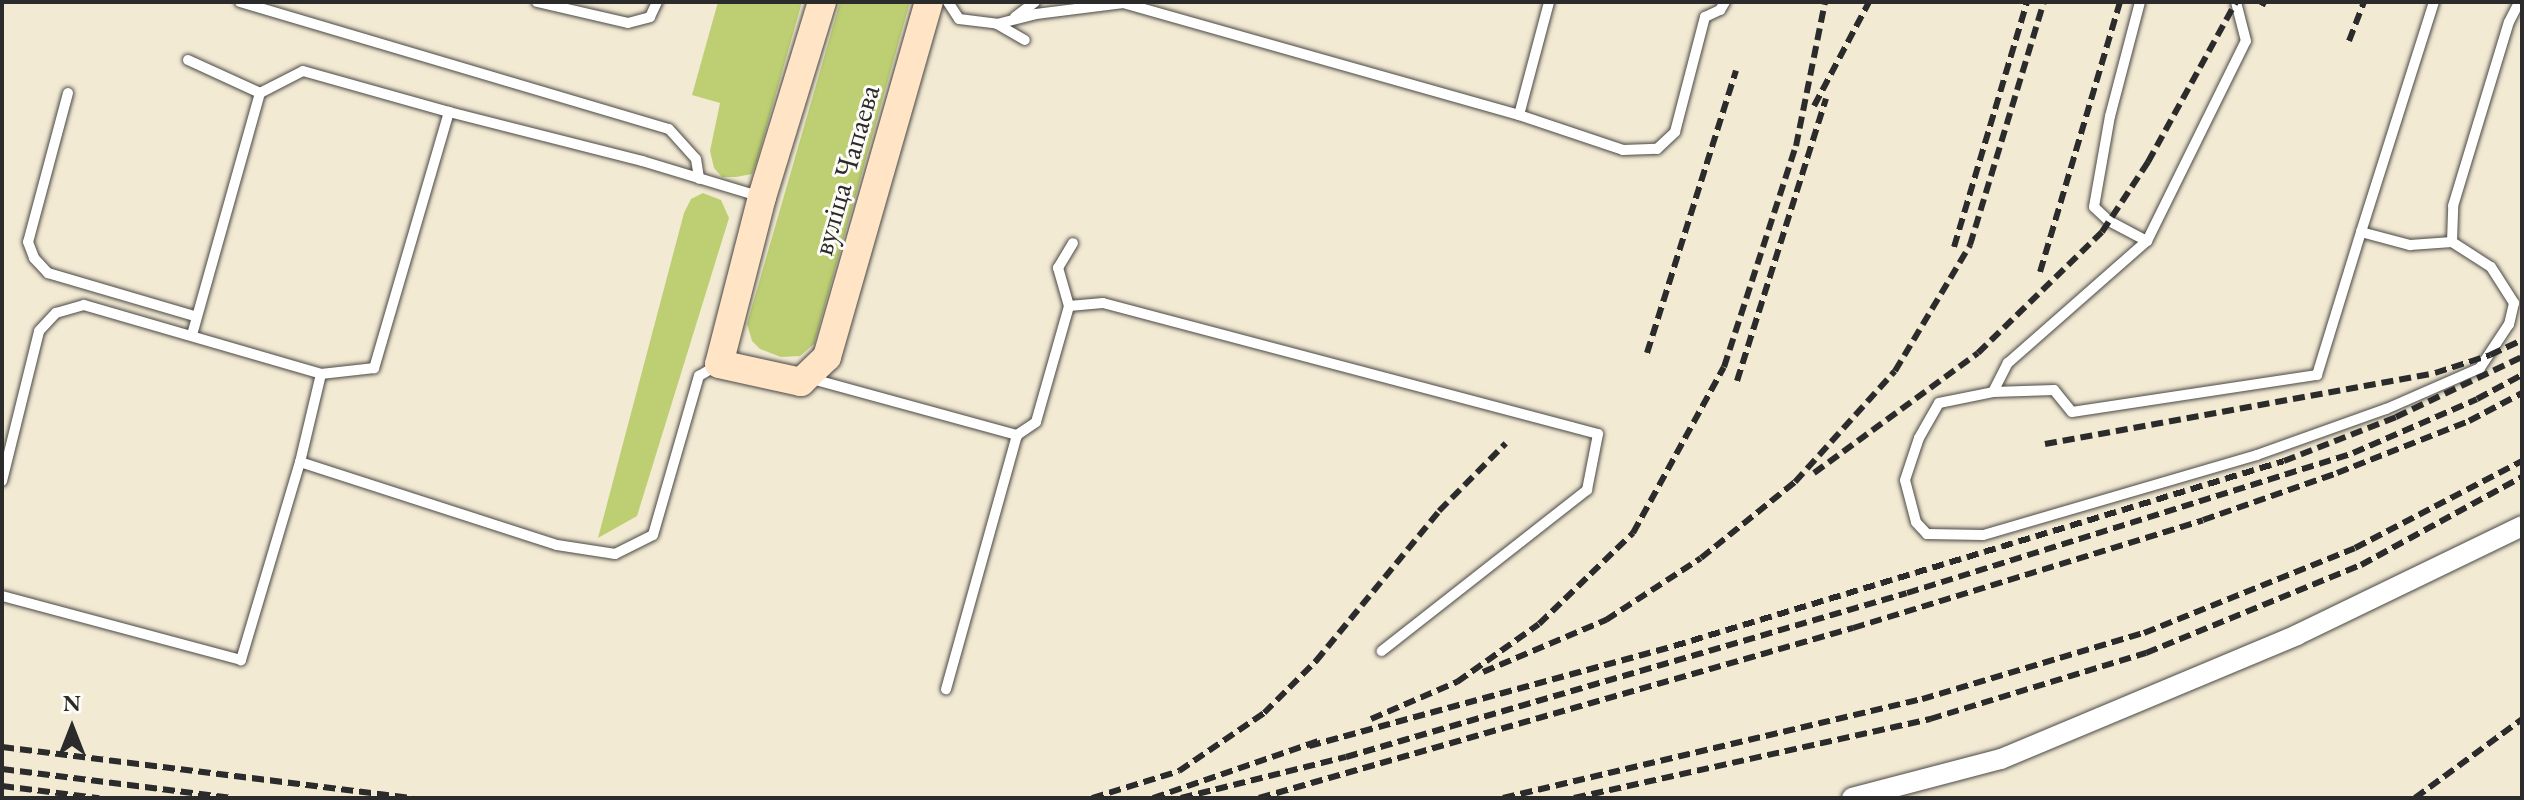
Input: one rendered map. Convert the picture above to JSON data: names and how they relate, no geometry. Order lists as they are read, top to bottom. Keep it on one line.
{"streets":{"street":["вуліца Чапаева"]},"north":"top"}
